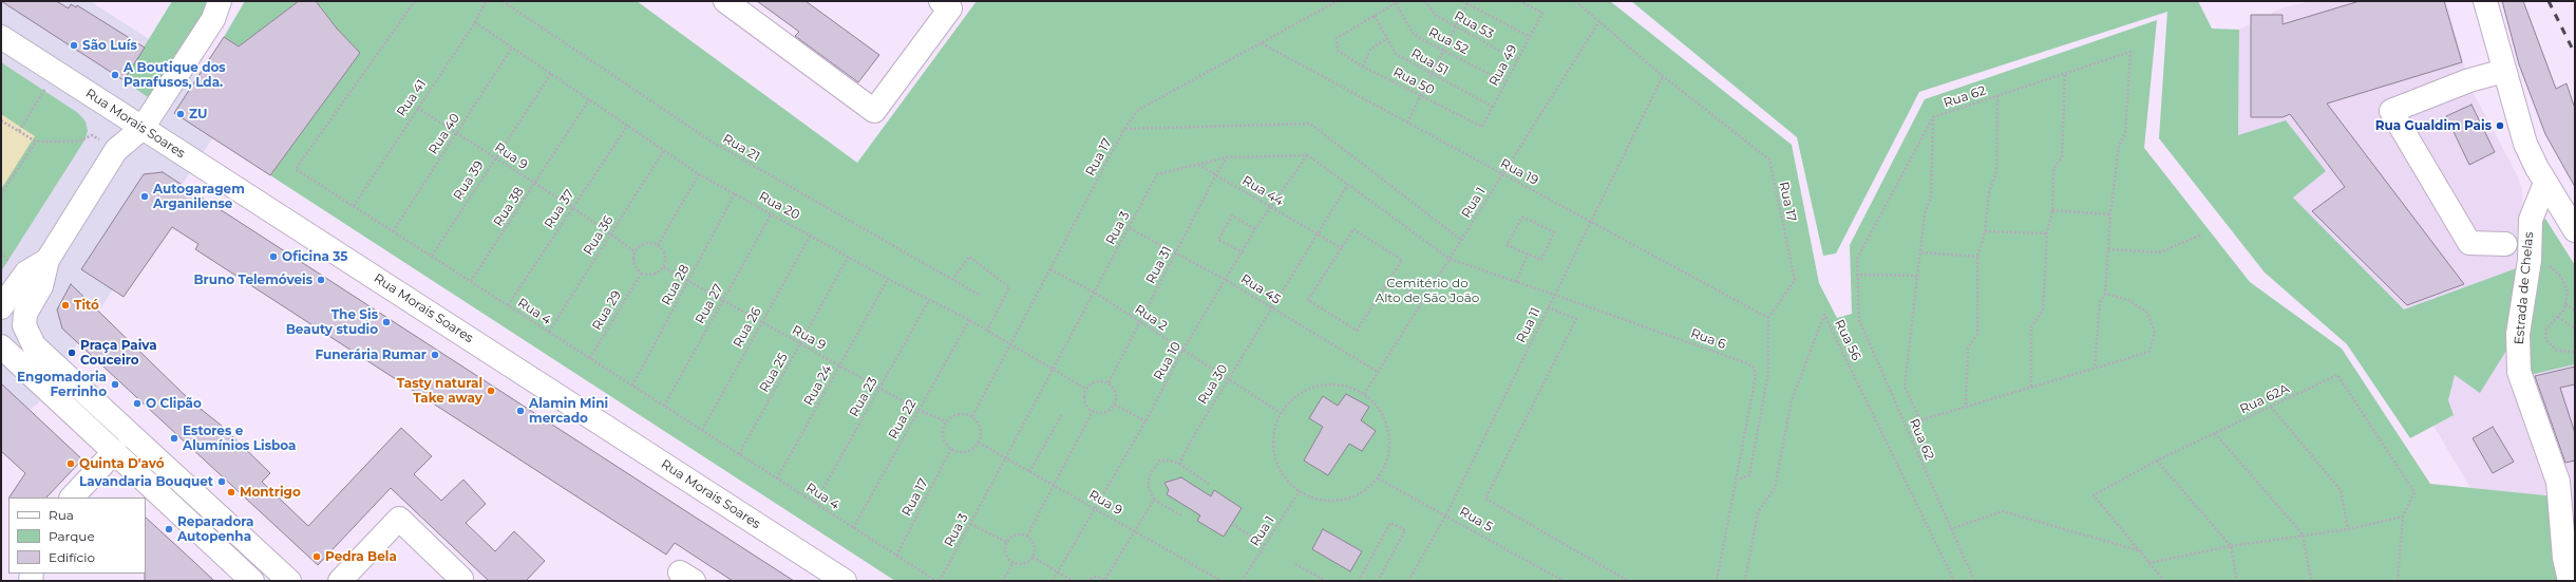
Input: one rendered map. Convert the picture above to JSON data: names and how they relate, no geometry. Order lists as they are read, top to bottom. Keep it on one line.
{"streets":{"main road":["Rua Morais Soares","Estrada de Chelas"],"path":["Rua 53","Rua 52","Rua 51","Rua 49","Rua 50","Rua 62","Rua 41","Rua 40","Rua 21","Rua 9","Rua 17","Rua 19","Rua 39","Rua 44","Rua 1","Rua 20","Rua 38","Rua 37","Rua 3","Rua 36","Rua 31","Rua 28","Rua 45","Rua 27","Rua 29","Rua 4","Rua 2","Rua 11","Rua 26","Rua 6","Rua 56","Rua 10","Rua 25","Rua 30","Rua 24","Rua 23","Rua 62A","Rua 22","Rua 5"]},"crossings":[["Rua 53","Rua 49"],["Rua 52","Rua 49"],["Rua 51","Rua 49"],["Rua 51","Rua 50"],["Rua 49","Rua 50"],["Rua 41","Rua 9"],["Rua 41","Rua 20"],["Rua 41","Rua 4"],["Rua 40","Rua 9"],["Rua 40","Rua 20"],["Rua 40","Rua 4"],["Rua 9","Rua 17"],["Rua 9","Rua 39"],["Rua 9","Rua 38"],["Rua 9","Rua 37"],["Rua 9","Rua 3"],["Rua 9","Rua 36"],["Rua 9","Rua 28"],["Rua 9","Rua 27"],["Rua 9","Rua 29"],["Rua 9","Rua 26"],["Rua 9","Rua 10"],["Rua 9","Rua 25"],["Rua 9","Rua 24"],["Rua 9","Rua 23"],["Rua 9","Rua 22"],["Rua 17","Rua 19"],["Rua 17","Rua 1"],["Rua 17","Rua 20"],["Rua 17","Rua 4"],["Rua 17","Rua 2"],["Rua 17","Rua 11"],["Rua 19","Rua 1"],["Rua 19","Rua 11"],["Rua 39","Rua 20"],["Rua 39","Rua 4"],["Rua 44","Rua 3"],["Rua 44","Rua 31"],["Rua 44","Rua 10"],["Rua 44","Rua 30"],["Rua 1","Rua 45"],["Rua 1","Rua 2"],["Rua 1","Rua 6"],["Rua 1","Rua 5"],["Rua 20","Rua 38"],["Rua 20","Rua 37"],["Rua 20","Rua 3"],["Rua 20","Rua 36"],["Rua 20","Rua 31"],["Rua 20","Rua 28"],["Rua 20","Rua 27"],["Rua 20","Rua 26"],["Rua 20","Rua 25"],["Rua 20","Rua 24"],["Rua 20","Rua 23"],["Rua 20","Rua 22"],["Rua 38","Rua 4"],["Rua 37","Rua 4"],["Rua 3","Rua 31"],["Rua 3","Rua 45"],["Rua 3","Rua 4"],["Rua 3","Rua 2"],["Rua 3","Rua 10"],["Rua 36","Rua 4"],["Rua 31","Rua 45"],["Rua 31","Rua 2"],["Rua 28","Rua 4"],["Rua 45","Rua 10"],["Rua 45","Rua 30"],["Rua 27","Rua 4"],["Rua 29","Rua 4"],["Rua 4","Rua 26"],["Rua 4","Rua 25"],["Rua 4","Rua 24"],["Rua 4","Rua 23"],["Rua 4","Rua 22"],["Rua 2","Rua 10"],["Rua 2","Rua 30"],["Rua 2","Rua 5"],["Rua 11","Rua 6"],["Rua 11","Rua 5"]],"parks":["Cemitério do Alto de São João"],"places":["São Luís","A Boutique dos Parafusos, Lda.","ZU","Rua Gualdim Pais","Autogaragem Arganilense","Oficina 35","Bruno Telemóveis","Titó","The Sis Beauty studio","Praça Paiva Couceiro","Funerária Rumar","Engomadoria Ferrinho","Tasty natural Take away","O Clipão","Alamin Mini mercado","Estores e Alumínios Lisboa","Quinta D'avó","Lavandaria Bouquet","Montrigo","Reparadora Autopenha","Pedra Bela"],"legend":["Rua","Parque","Edifício"]}
